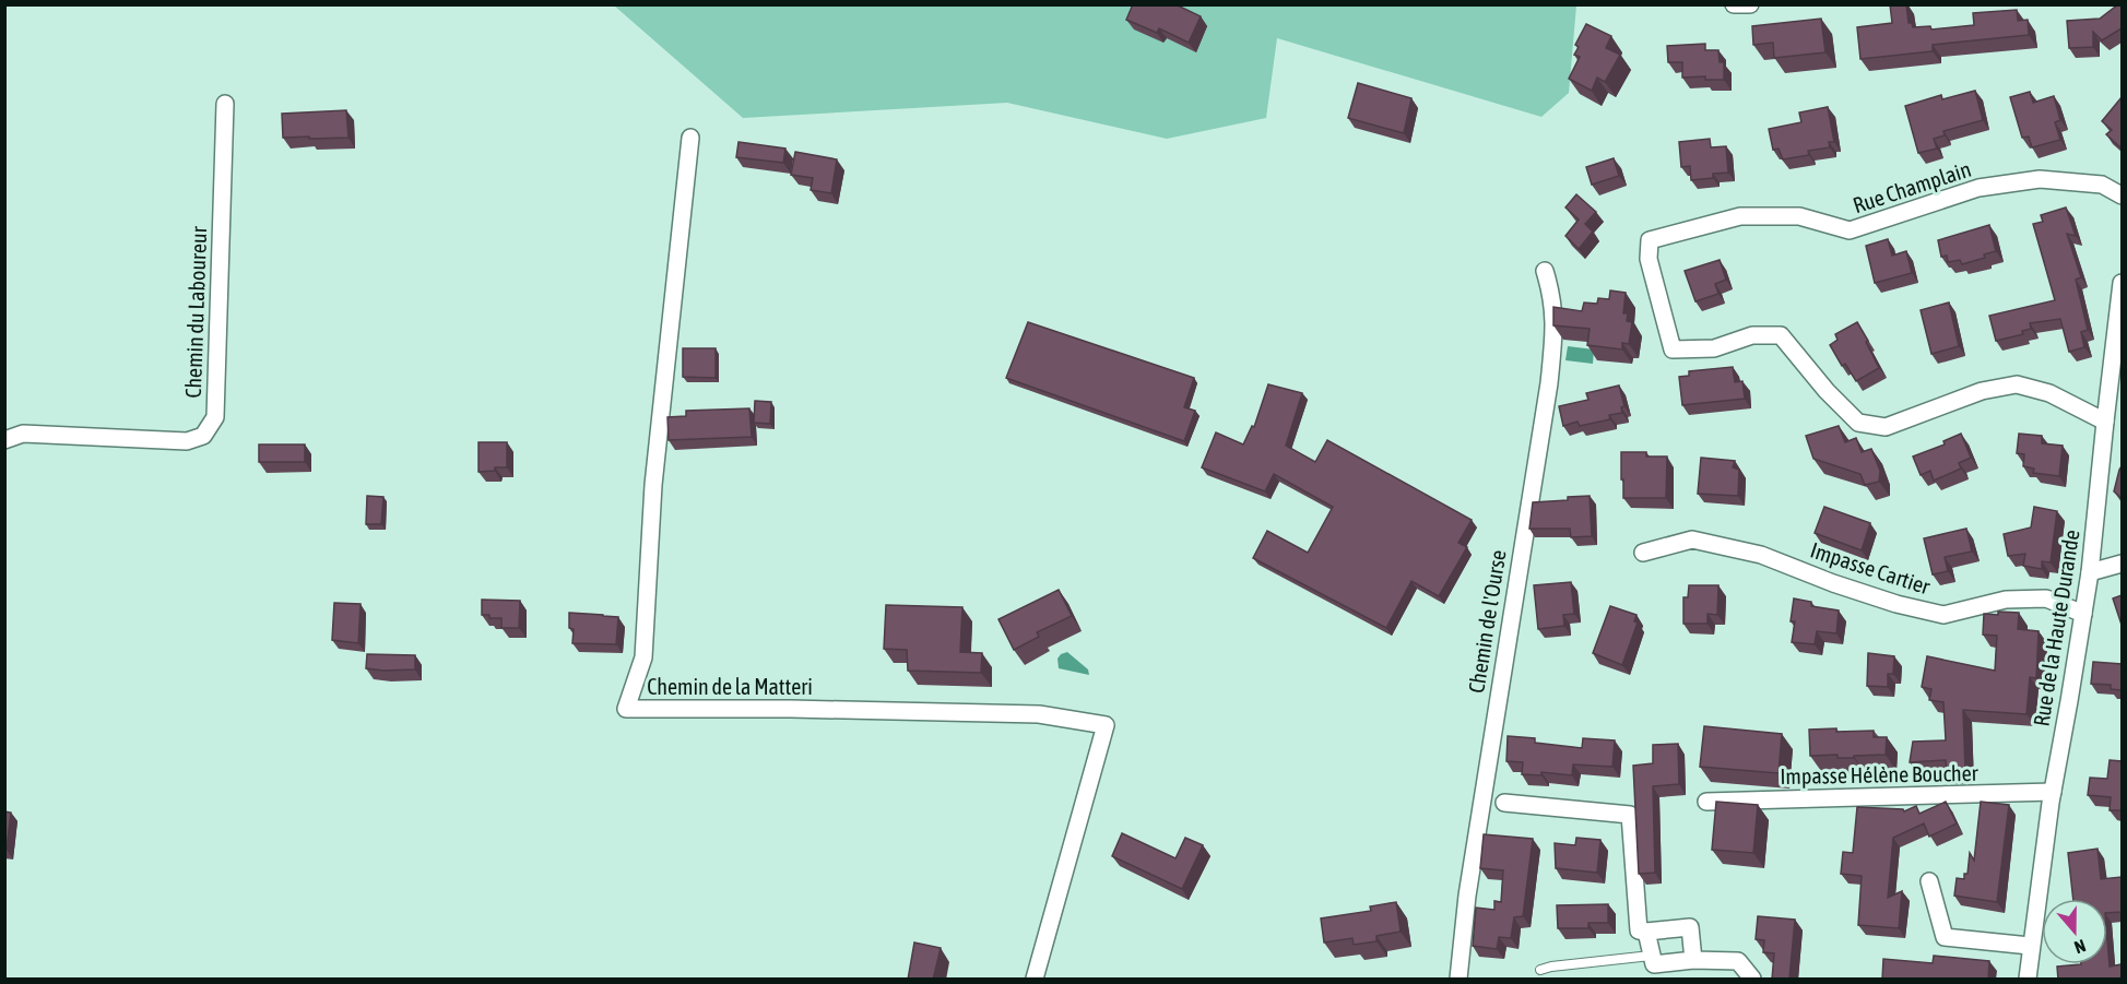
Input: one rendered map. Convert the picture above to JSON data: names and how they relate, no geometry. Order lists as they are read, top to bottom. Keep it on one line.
{"streets":{"street":["Rue Champlain","Chemin du Laboureur","Impasse Cartier","Chemin de l'Ourse","Rue de la Haute Durande","Chemin de la Matteri","Impasse Hélène Boucher"]},"crossings":[["Rue Champlain","Rue de la Haute Durande"],["Impasse Cartier","Rue de la Haute Durande"],["Rue de la Haute Durande","Impasse Hélène Boucher"]],"north":"bottom"}
